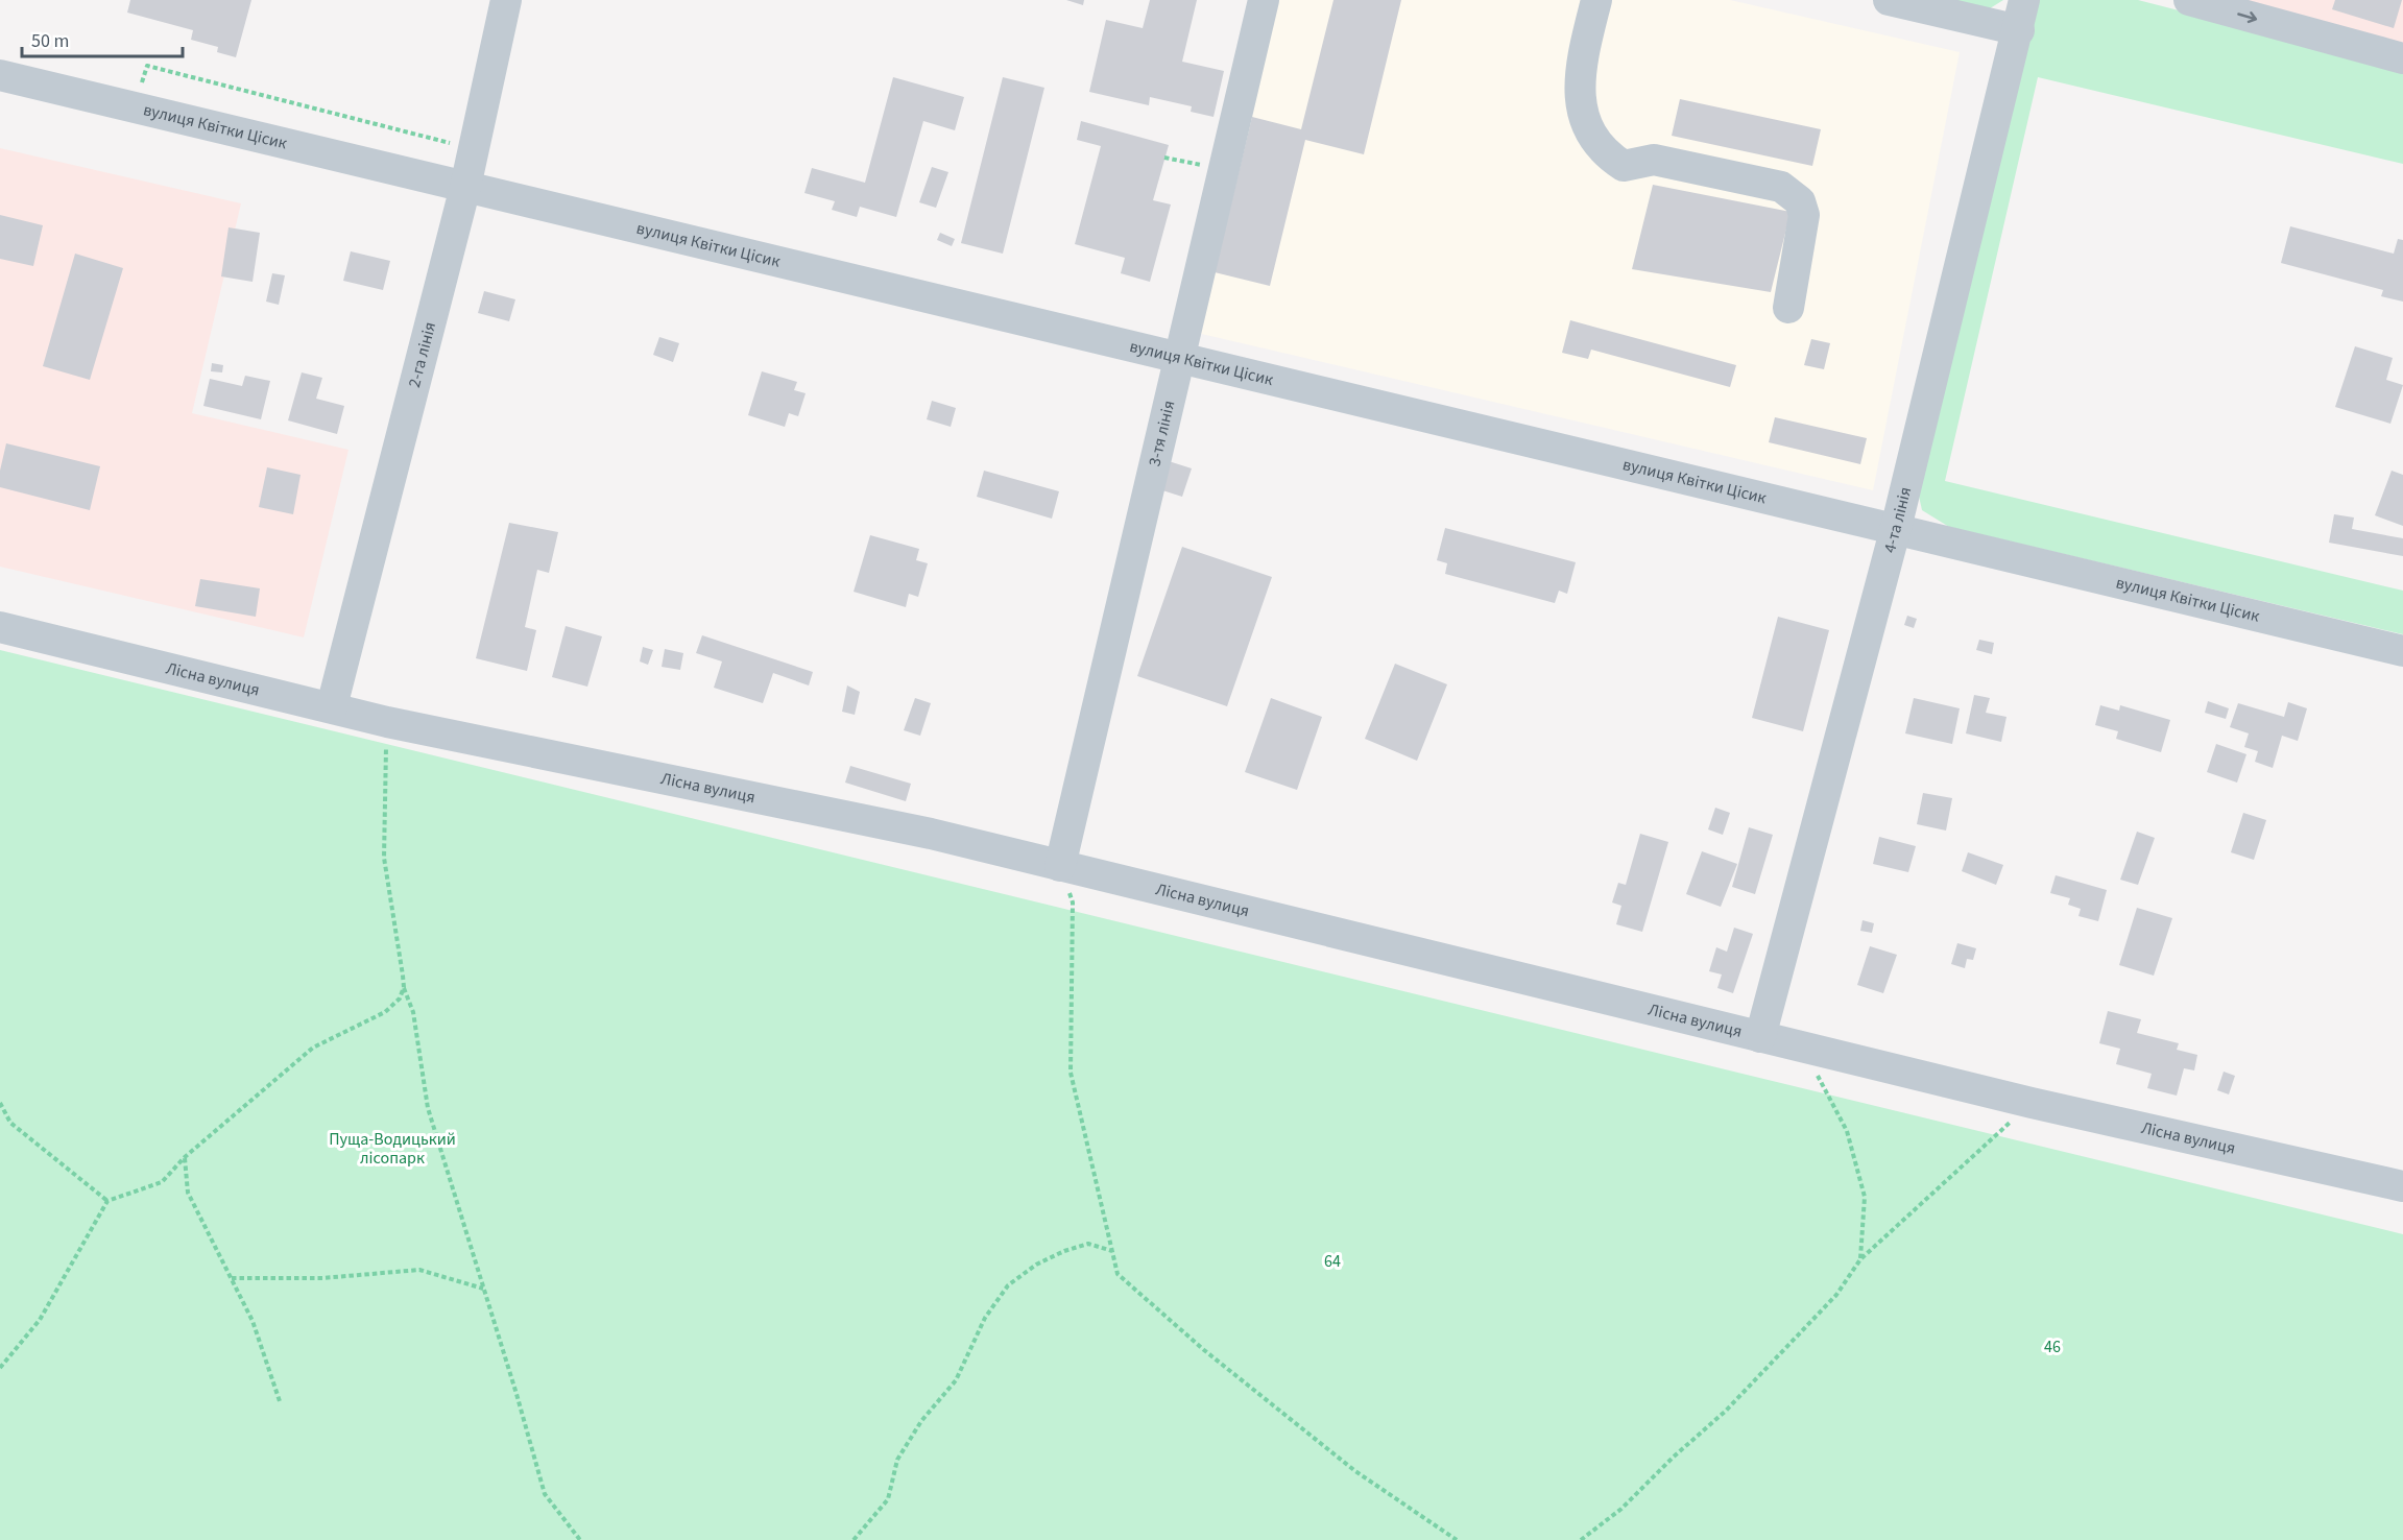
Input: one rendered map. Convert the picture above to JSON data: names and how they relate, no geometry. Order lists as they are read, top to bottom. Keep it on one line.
{"streets":{"street":["вулиця Квітки Цісик","2-га лінія","3-тя лінія","4-та лінія","Лісна вулиця"]},"crossings":[["вулиця Квітки Цісик","2-га лінія"],["вулиця Квітки Цісик","3-тя лінія"],["вулиця Квітки Цісик","4-та лінія"],["2-га лінія","Лісна вулиця"],["3-тя лінія","Лісна вулиця"],["4-та лінія","Лісна вулиця"]],"parks":["Пуща-Водицький лісопарк","64","46"],"scale_bar":"50 m"}
